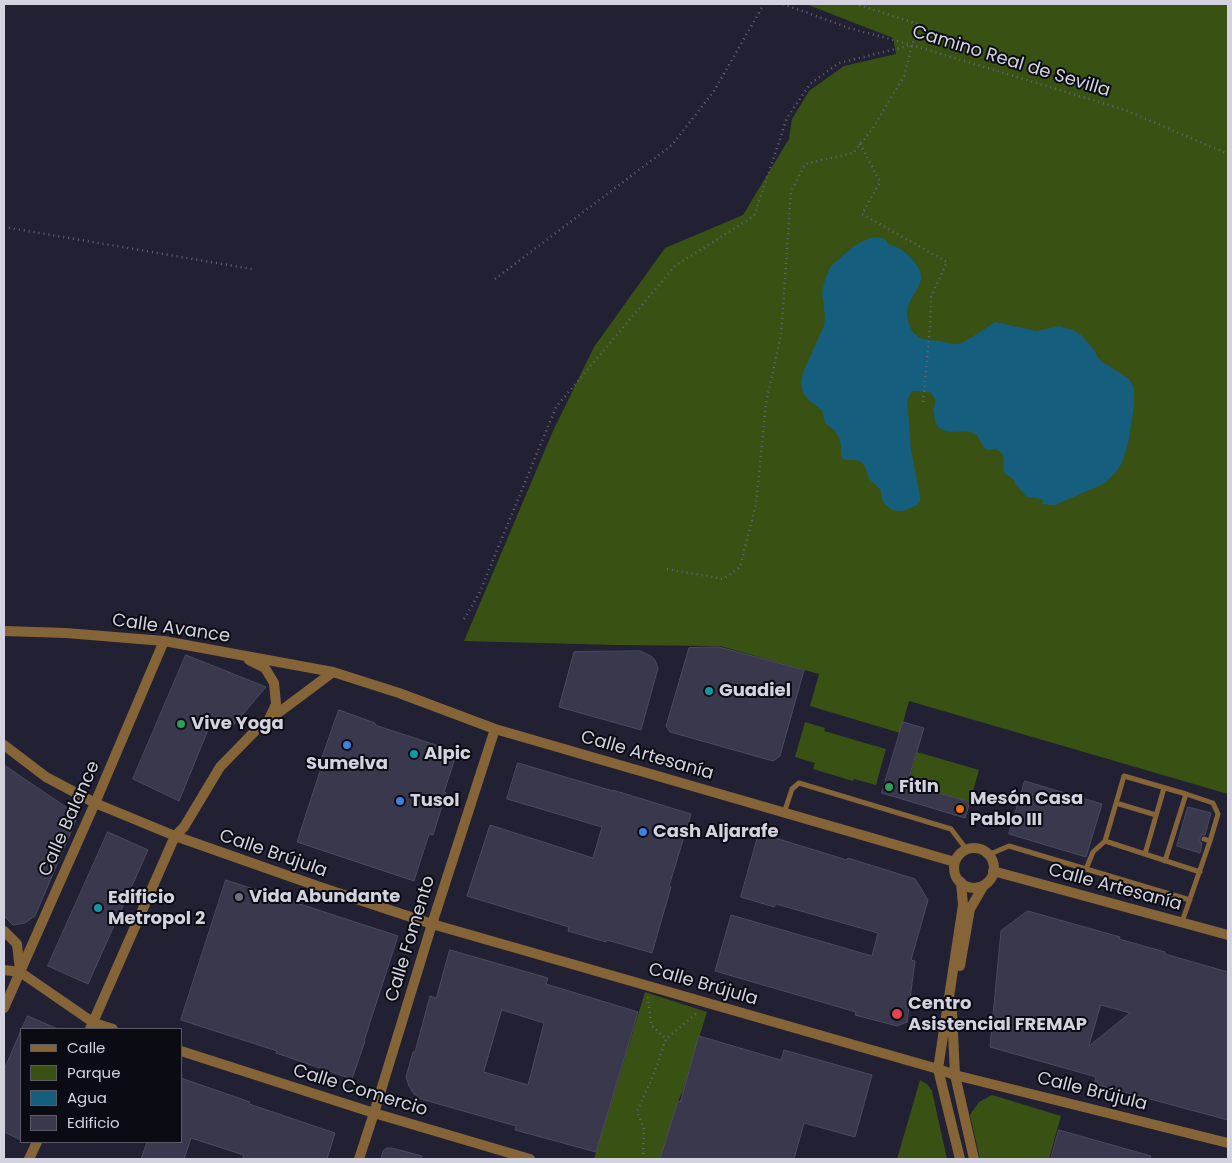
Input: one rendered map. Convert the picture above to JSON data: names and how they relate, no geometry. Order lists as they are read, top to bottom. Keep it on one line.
{"streets":{"street":["Calle Avance","Calle Artesanía","Calle Balance","Calle Brújula","Calle Fomento","Calle Comercio"],"path":["Camino Real de Sevilla"]},"crossings":[["Calle Avance","Calle Artesanía"],["Calle Avance","Calle Balance"],["Calle Artesanía","Calle Fomento"],["Calle Brújula","Calle Fomento"],["Calle Fomento","Calle Comercio"]],"places":["Guadiel","Vive Yoga","Sumelva","Alpic","FitIn","Tusol","Mesón Casa Pablo III","Cash Aljarafe","Vida Abundante","Edificio Metropol 2","Centro Asistencial FREMAP"],"legend":["Calle","Parque","Agua","Edificio"]}
